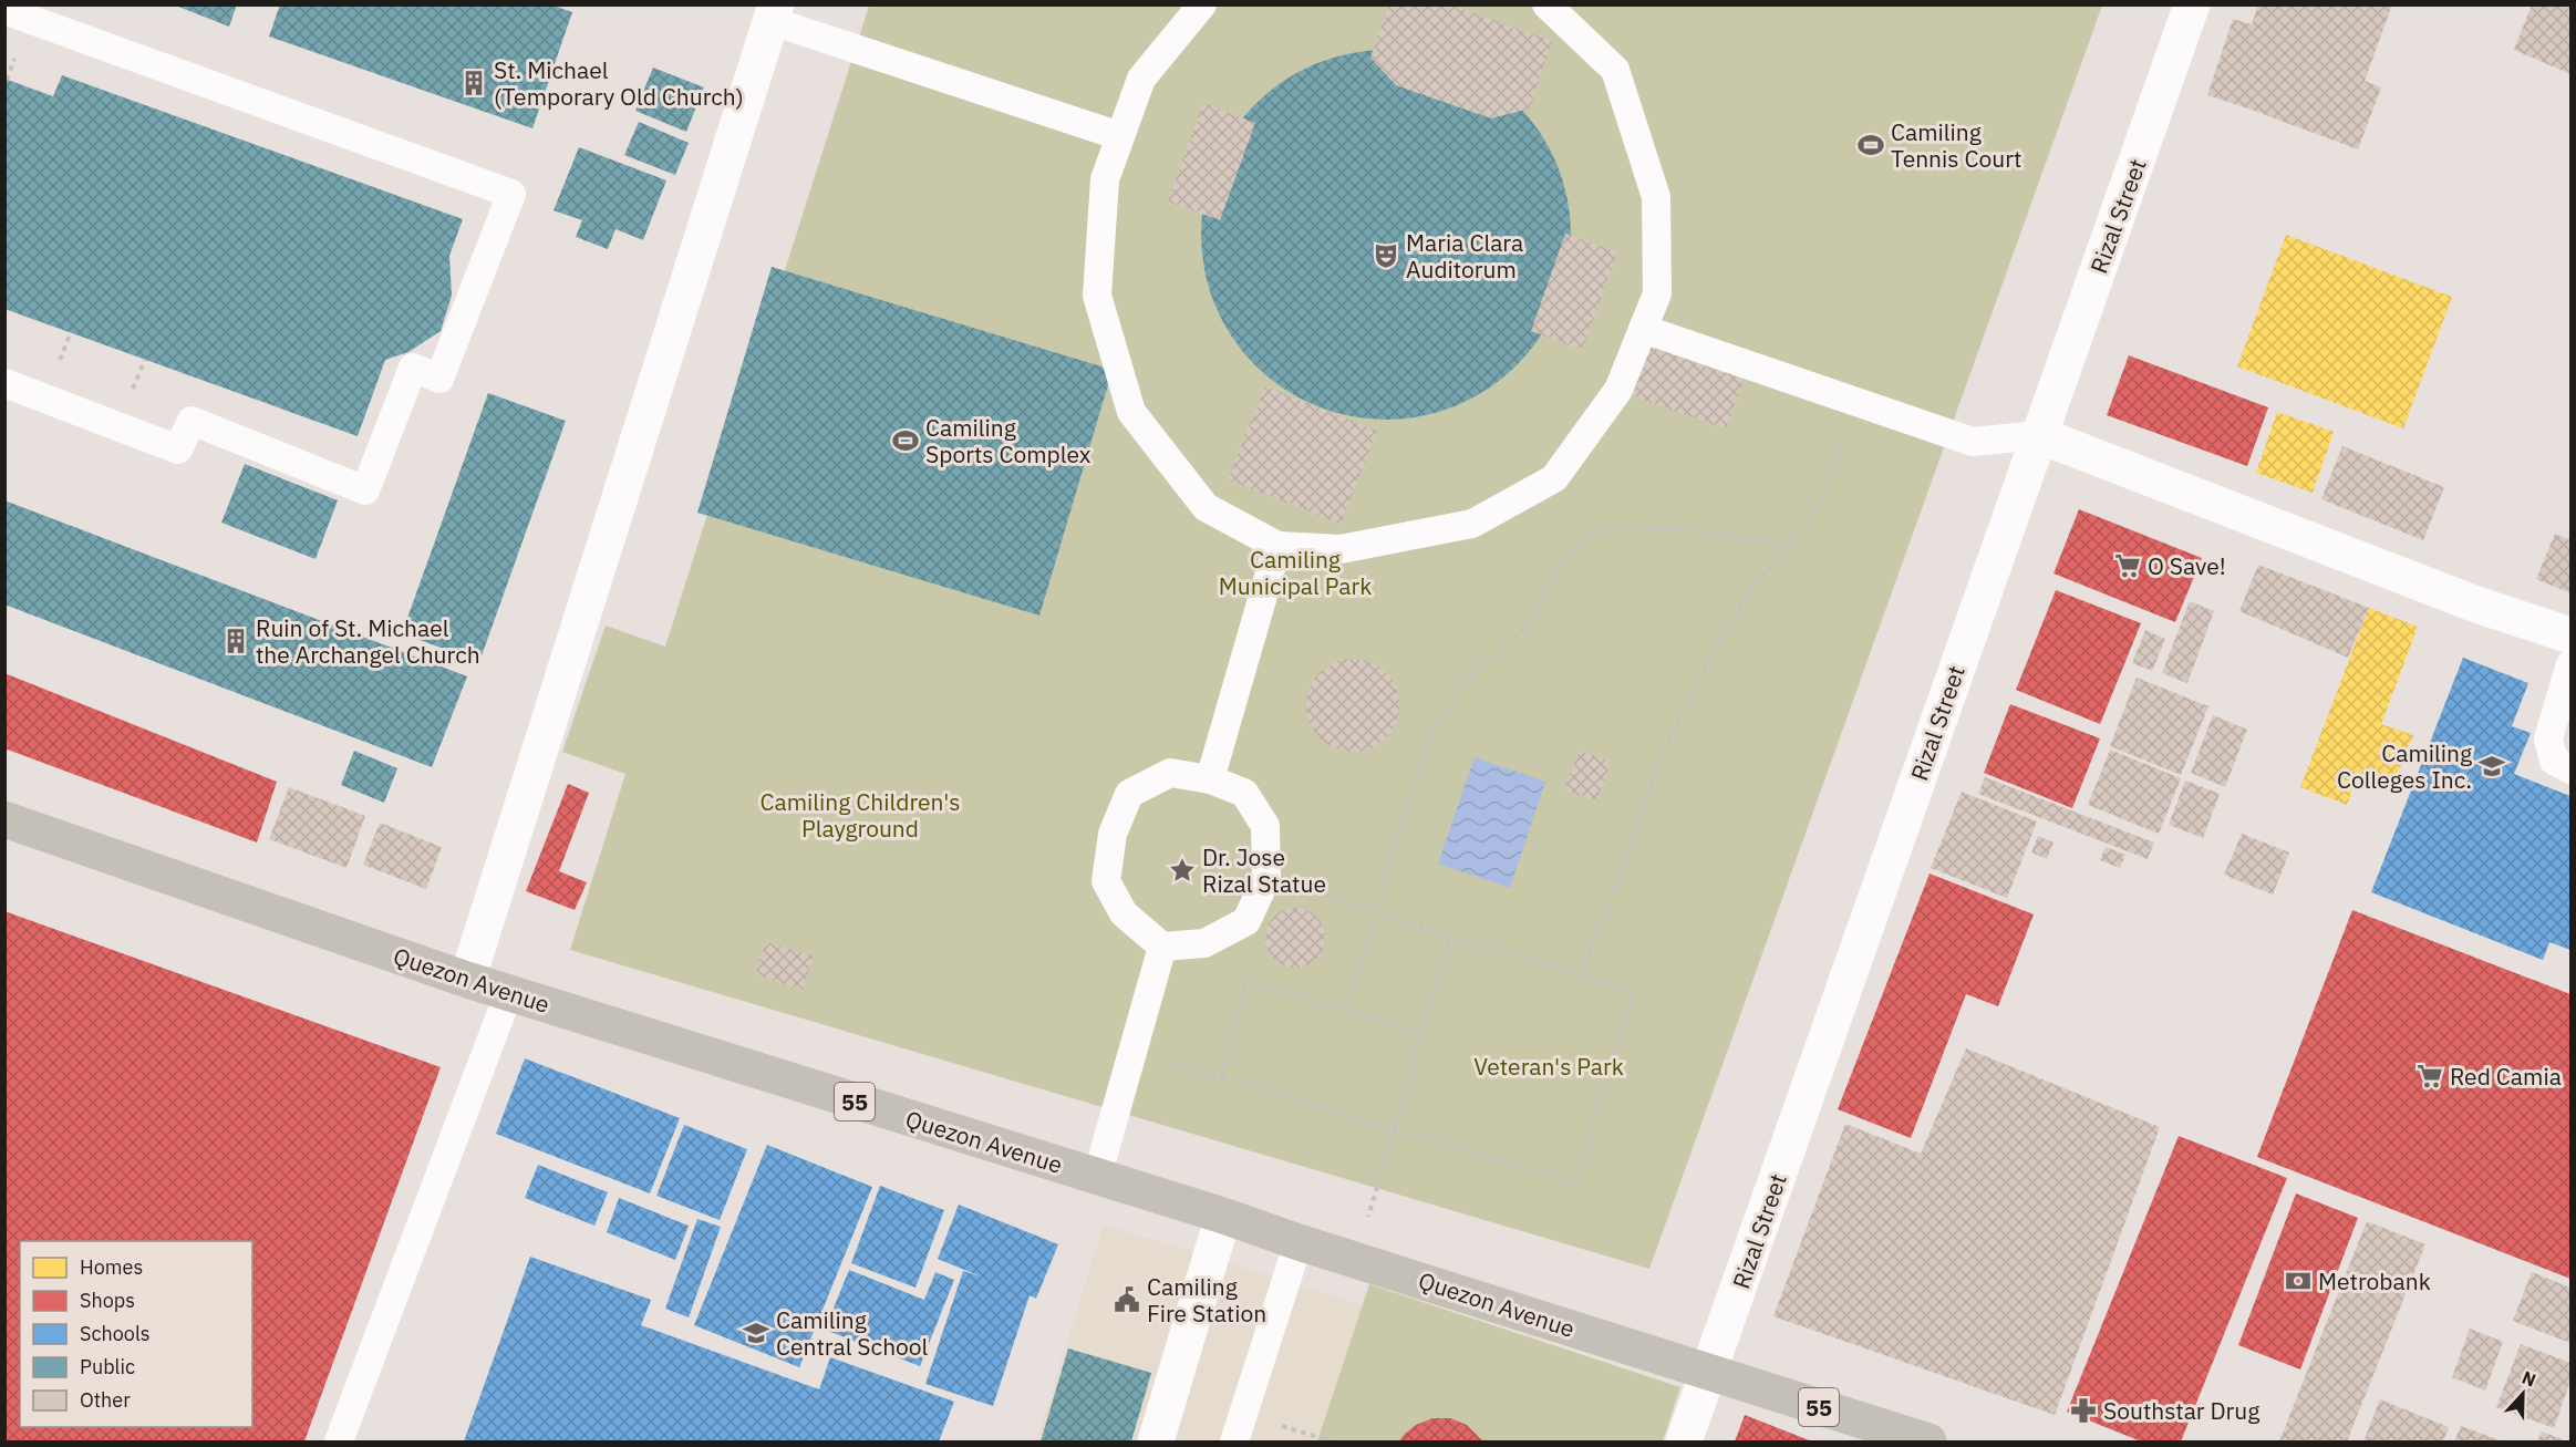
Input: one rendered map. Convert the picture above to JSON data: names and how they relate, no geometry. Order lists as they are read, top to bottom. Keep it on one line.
{"streets":{"highway":["Quezon Avenue","55"],"street":["Rizal Street"]},"crossings":[["Rizal Street","Quezon Avenue"]],"parks":["Camiling Municipal Park","Camiling Children's Playground","Veteran's Park"],"places":{"building":["St. Michael (Temporary Old Church)","Ruin of St. Michael the Archangel Church"],"sports":["Camiling Tennis Court","Camiling Sports Complex"],"theatre":["Maria Clara Auditorum"],"supermarket":["O Save!","Red Camia"],"school or university":["Camiling Colleges Inc.","Camiling Central School"],"place":["Dr. Jose Rizal Statue"],"bank":["Metrobank"],"public building":["Camiling Fire Station"],"pharmacy":["Southstar Drug"]},"legend":["Homes","Shops","Schools","Public","Other"],"north":"top"}
